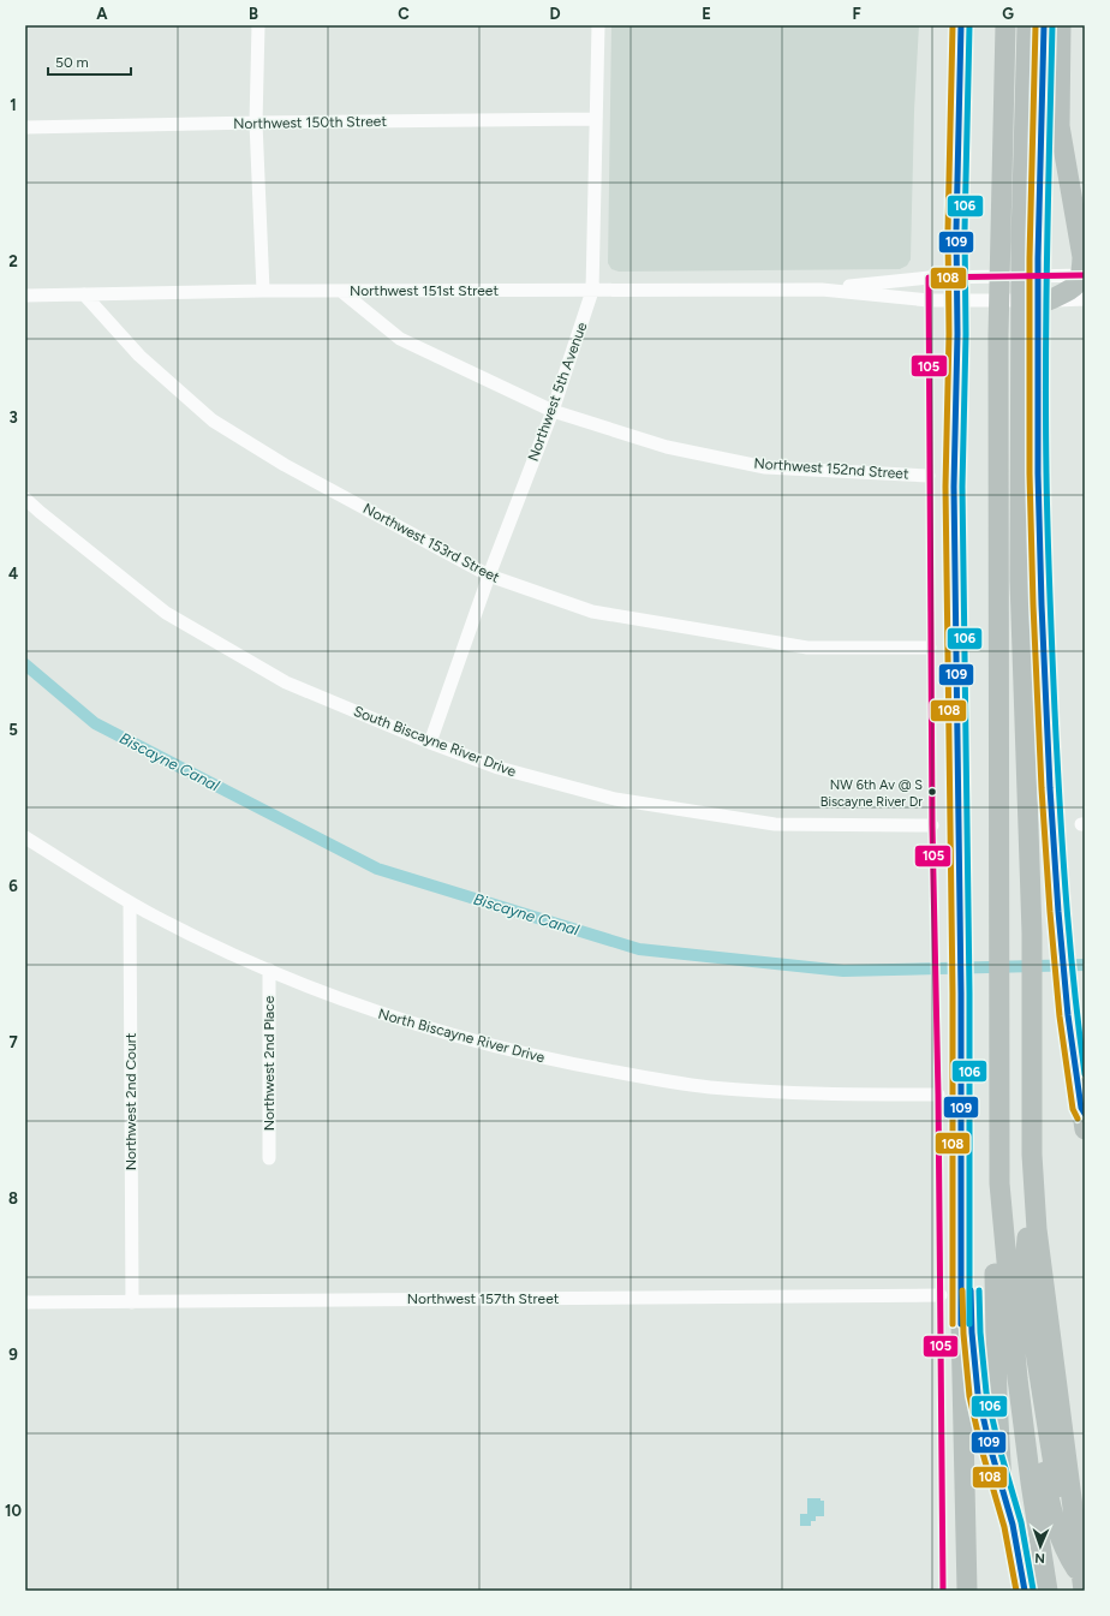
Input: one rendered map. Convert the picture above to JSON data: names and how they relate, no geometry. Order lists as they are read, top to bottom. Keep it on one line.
{"streets":{"street":["Northwest 150th Street","Northwest 151st Street","Northwest 5th Avenue","Northwest 152nd Street","Northwest 153rd Street","South Biscayne River Drive","North Biscayne River Drive","Northwest 2nd Place","Northwest 2nd Court","Northwest 157th Street"]},"crossings":[["Northwest 150th Street","Northwest 5th Avenue"],["Northwest 151st Street","Northwest 5th Avenue"],["Northwest 151st Street","Northwest 152nd Street"],["Northwest 151st Street","Northwest 153rd Street"],["Northwest 5th Avenue","Northwest 152nd Street"],["Northwest 5th Avenue","Northwest 153rd Street"],["Northwest 5th Avenue","South Biscayne River Drive"],["North Biscayne River Drive","Northwest 2nd Place"],["North Biscayne River Drive","Northwest 2nd Court"],["Northwest 2nd Court","Northwest 157th Street"]],"water":["Biscayne Canal"],"places":["NW 6th Av @ S Biscayne River Dr"],"lines":["transit line 109","transit line 108","transit line 106","transit line 105"],"scale_bar":"50 m","north":"bottom","grid":{"columns":["A","B","C","D","E","F","G"],"rows":["1","2","3","4","5","6","7","8","9","10"]}}
